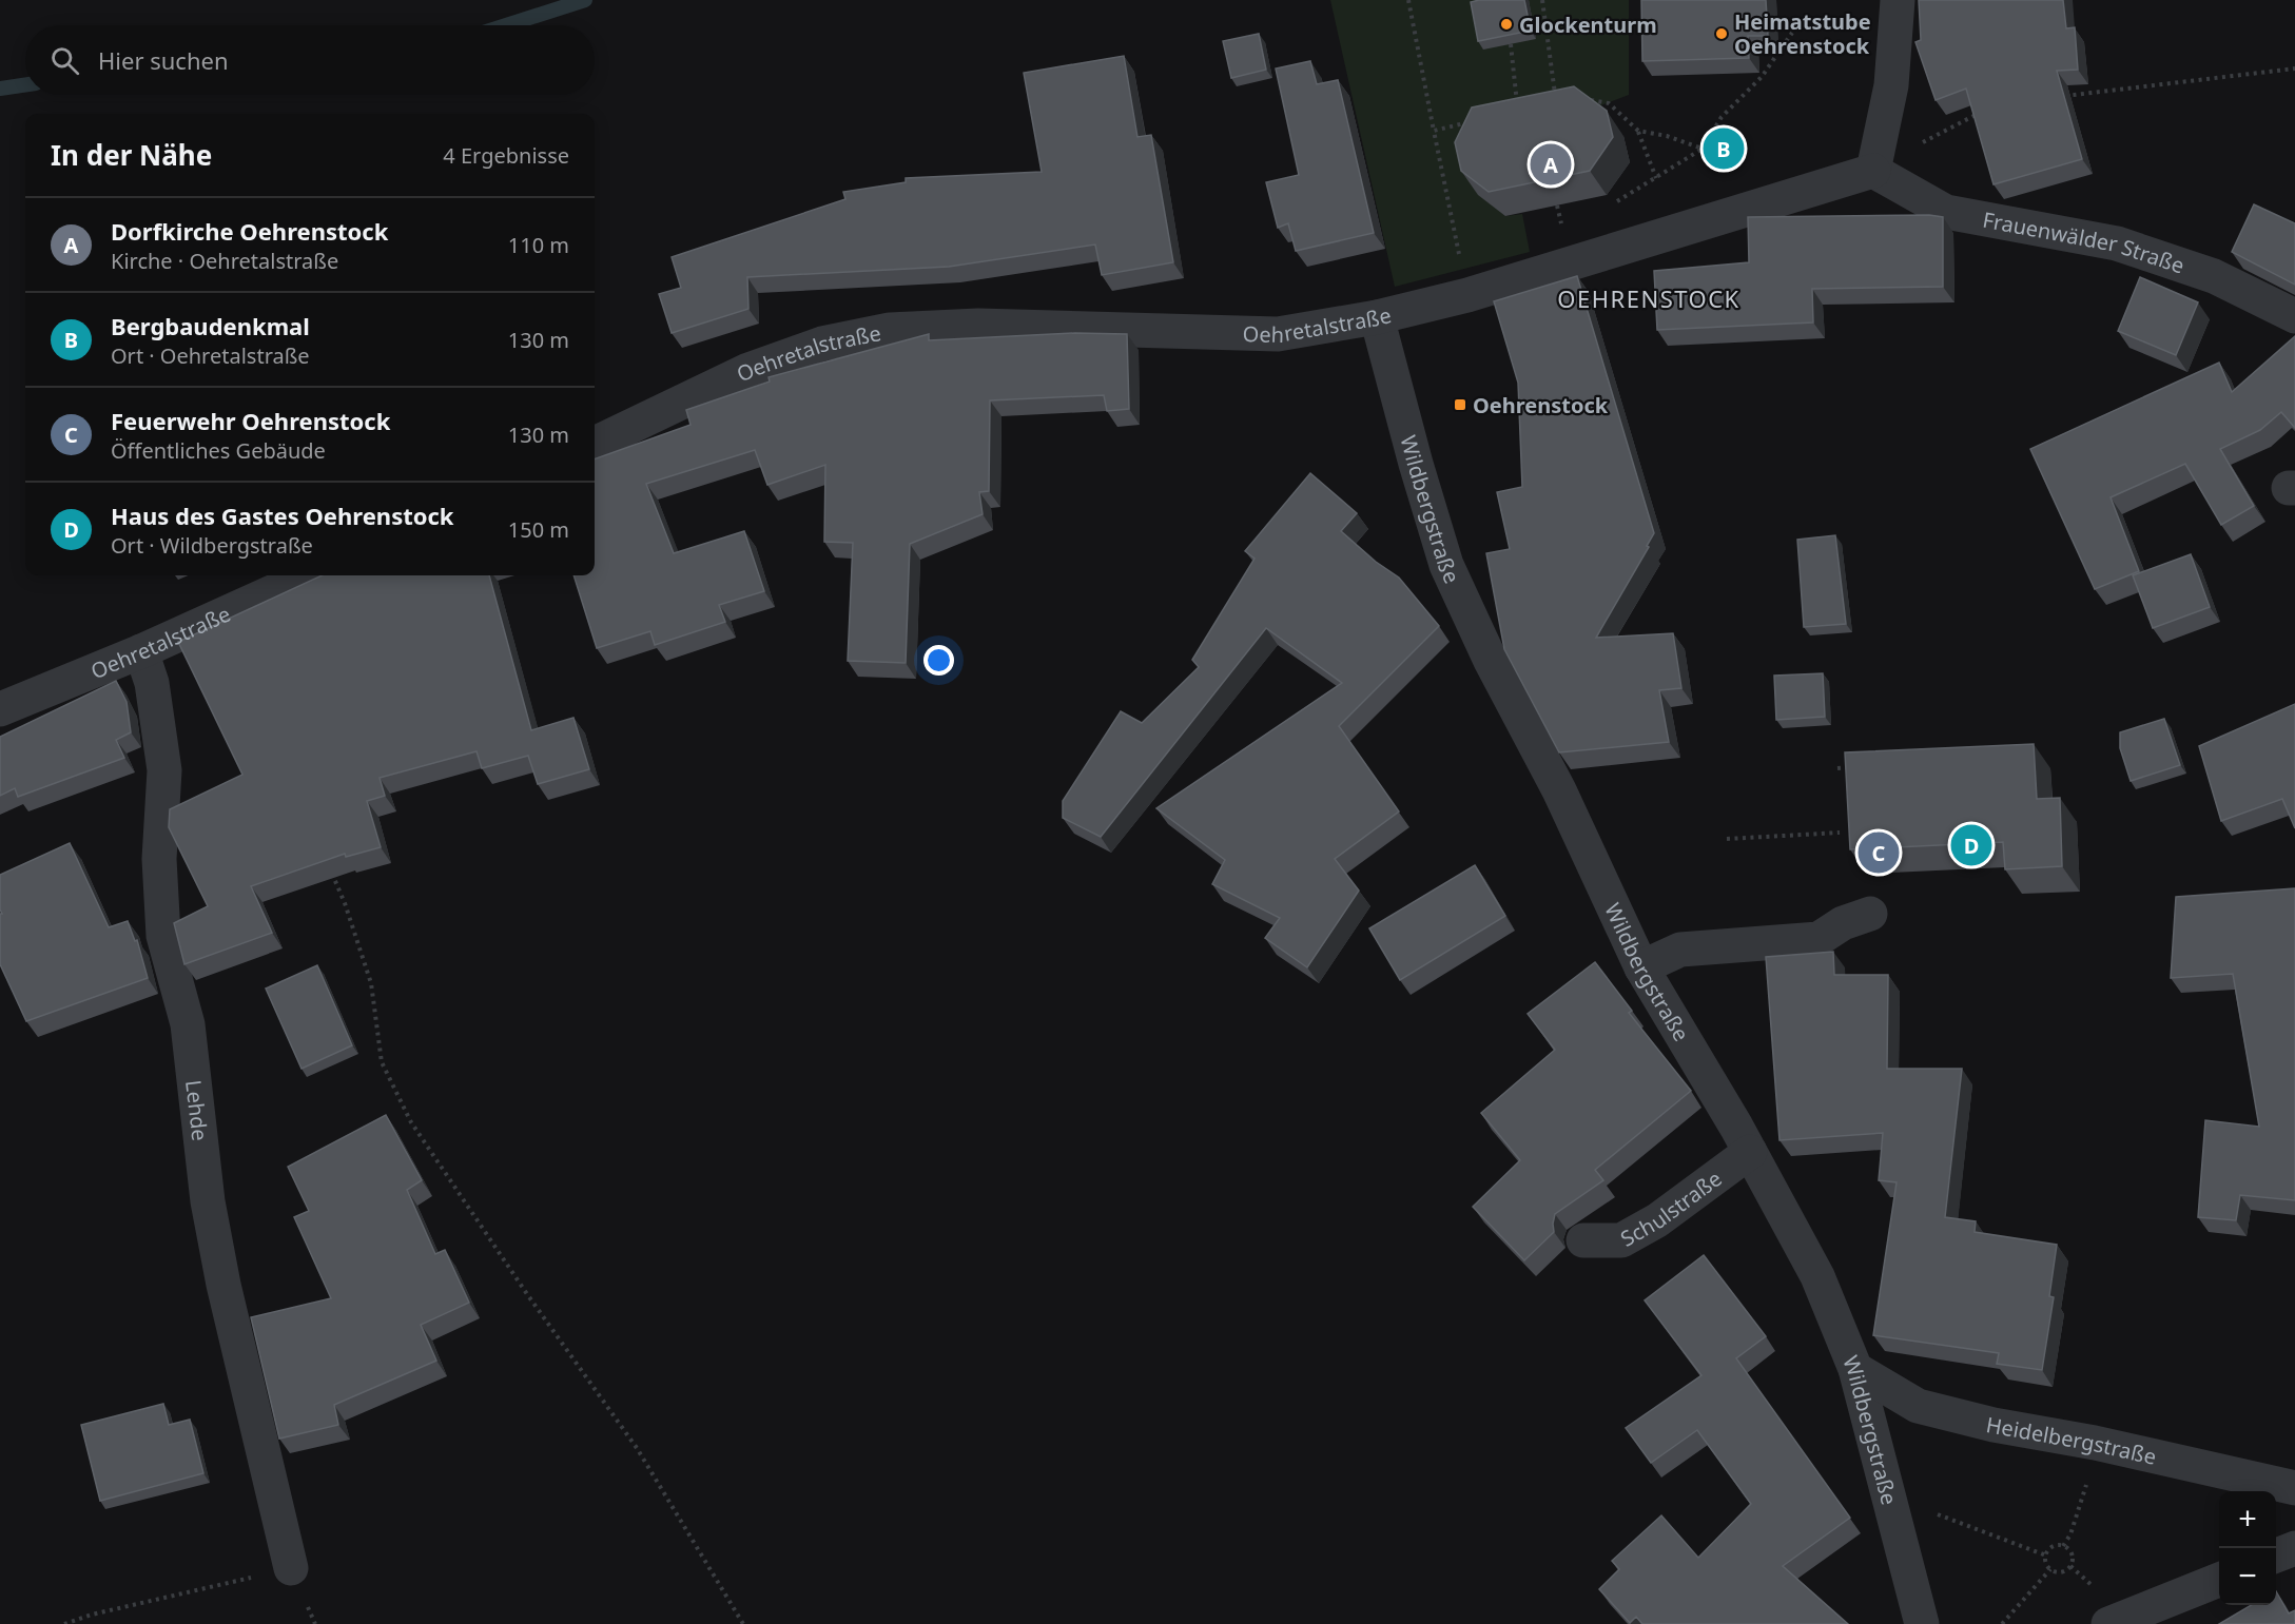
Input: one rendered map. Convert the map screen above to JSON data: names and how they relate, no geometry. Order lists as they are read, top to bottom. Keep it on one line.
{"streets":{"street":["Frauenwälder Straße","Oehretalstraße","Wildbergstraße","Lehde","Schulstraße","Heidelbergstraße"]},"crossings":[["Frauenwälder Straße","Oehretalstraße"],["Oehretalstraße","Wildbergstraße"],["Oehretalstraße","Lehde"],["Wildbergstraße","Schulstraße"],["Wildbergstraße","Heidelbergstraße"]],"districts":["OEHRENSTOCK"],"places":{"other":["Glockenturm","Heimatstube Oehrenstock"],"transit":["Oehrenstock"]},"page":{"search":"Hier suchen","heading":["In der Nähe","4 Ergebnisse"],"pins":["B","A","D","C"],"list":[{"mark":"A","name":"Dorfkirche Oehrenstock","note":"Kirche · Oehretalstraße","value":"110 m"},{"mark":"B","name":"Bergbaudenkmal","note":"Ort · Oehretalstraße","value":"130 m"},{"mark":"C","name":"Feuerwehr Oehrenstock","note":"Öffentliches Gebäude","value":"130 m"},{"mark":"D","name":"Haus des Gastes Oehrenstock","note":"Ort · Wildbergstraße","value":"150 m"}],"map_buttons":["+","−"]}}
